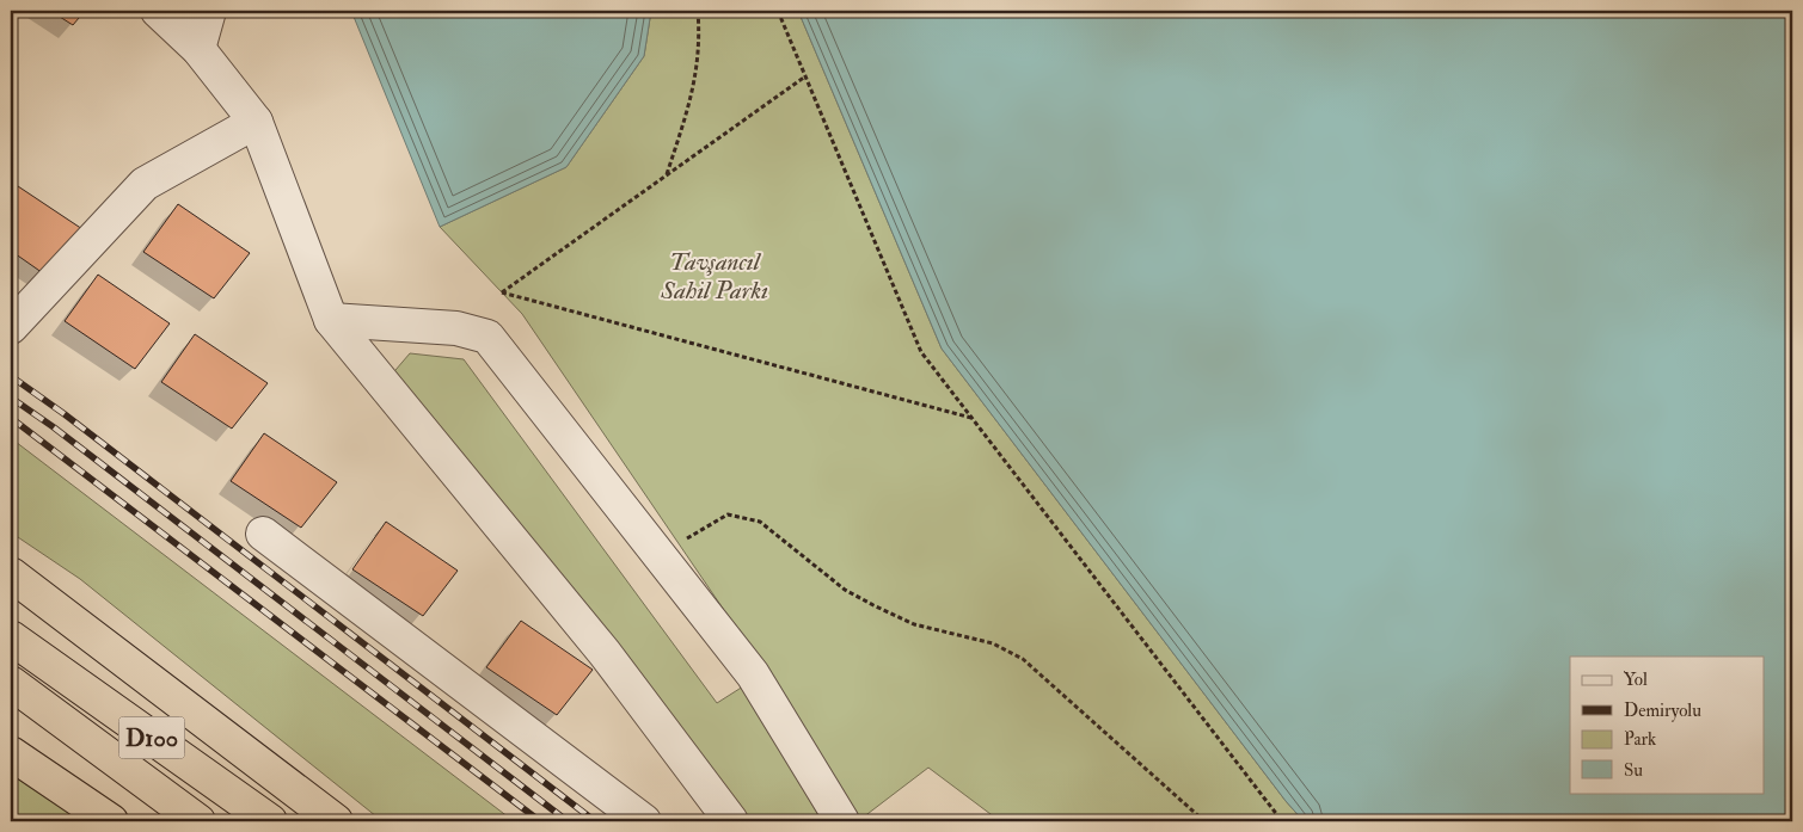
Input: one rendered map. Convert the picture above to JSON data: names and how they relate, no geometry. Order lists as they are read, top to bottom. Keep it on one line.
{"streets":{"highway":["D100"]},"parks":["Tavşancıl Sahil Parkı"],"legend":["Yol","Demiryolu","Park","Su"]}
